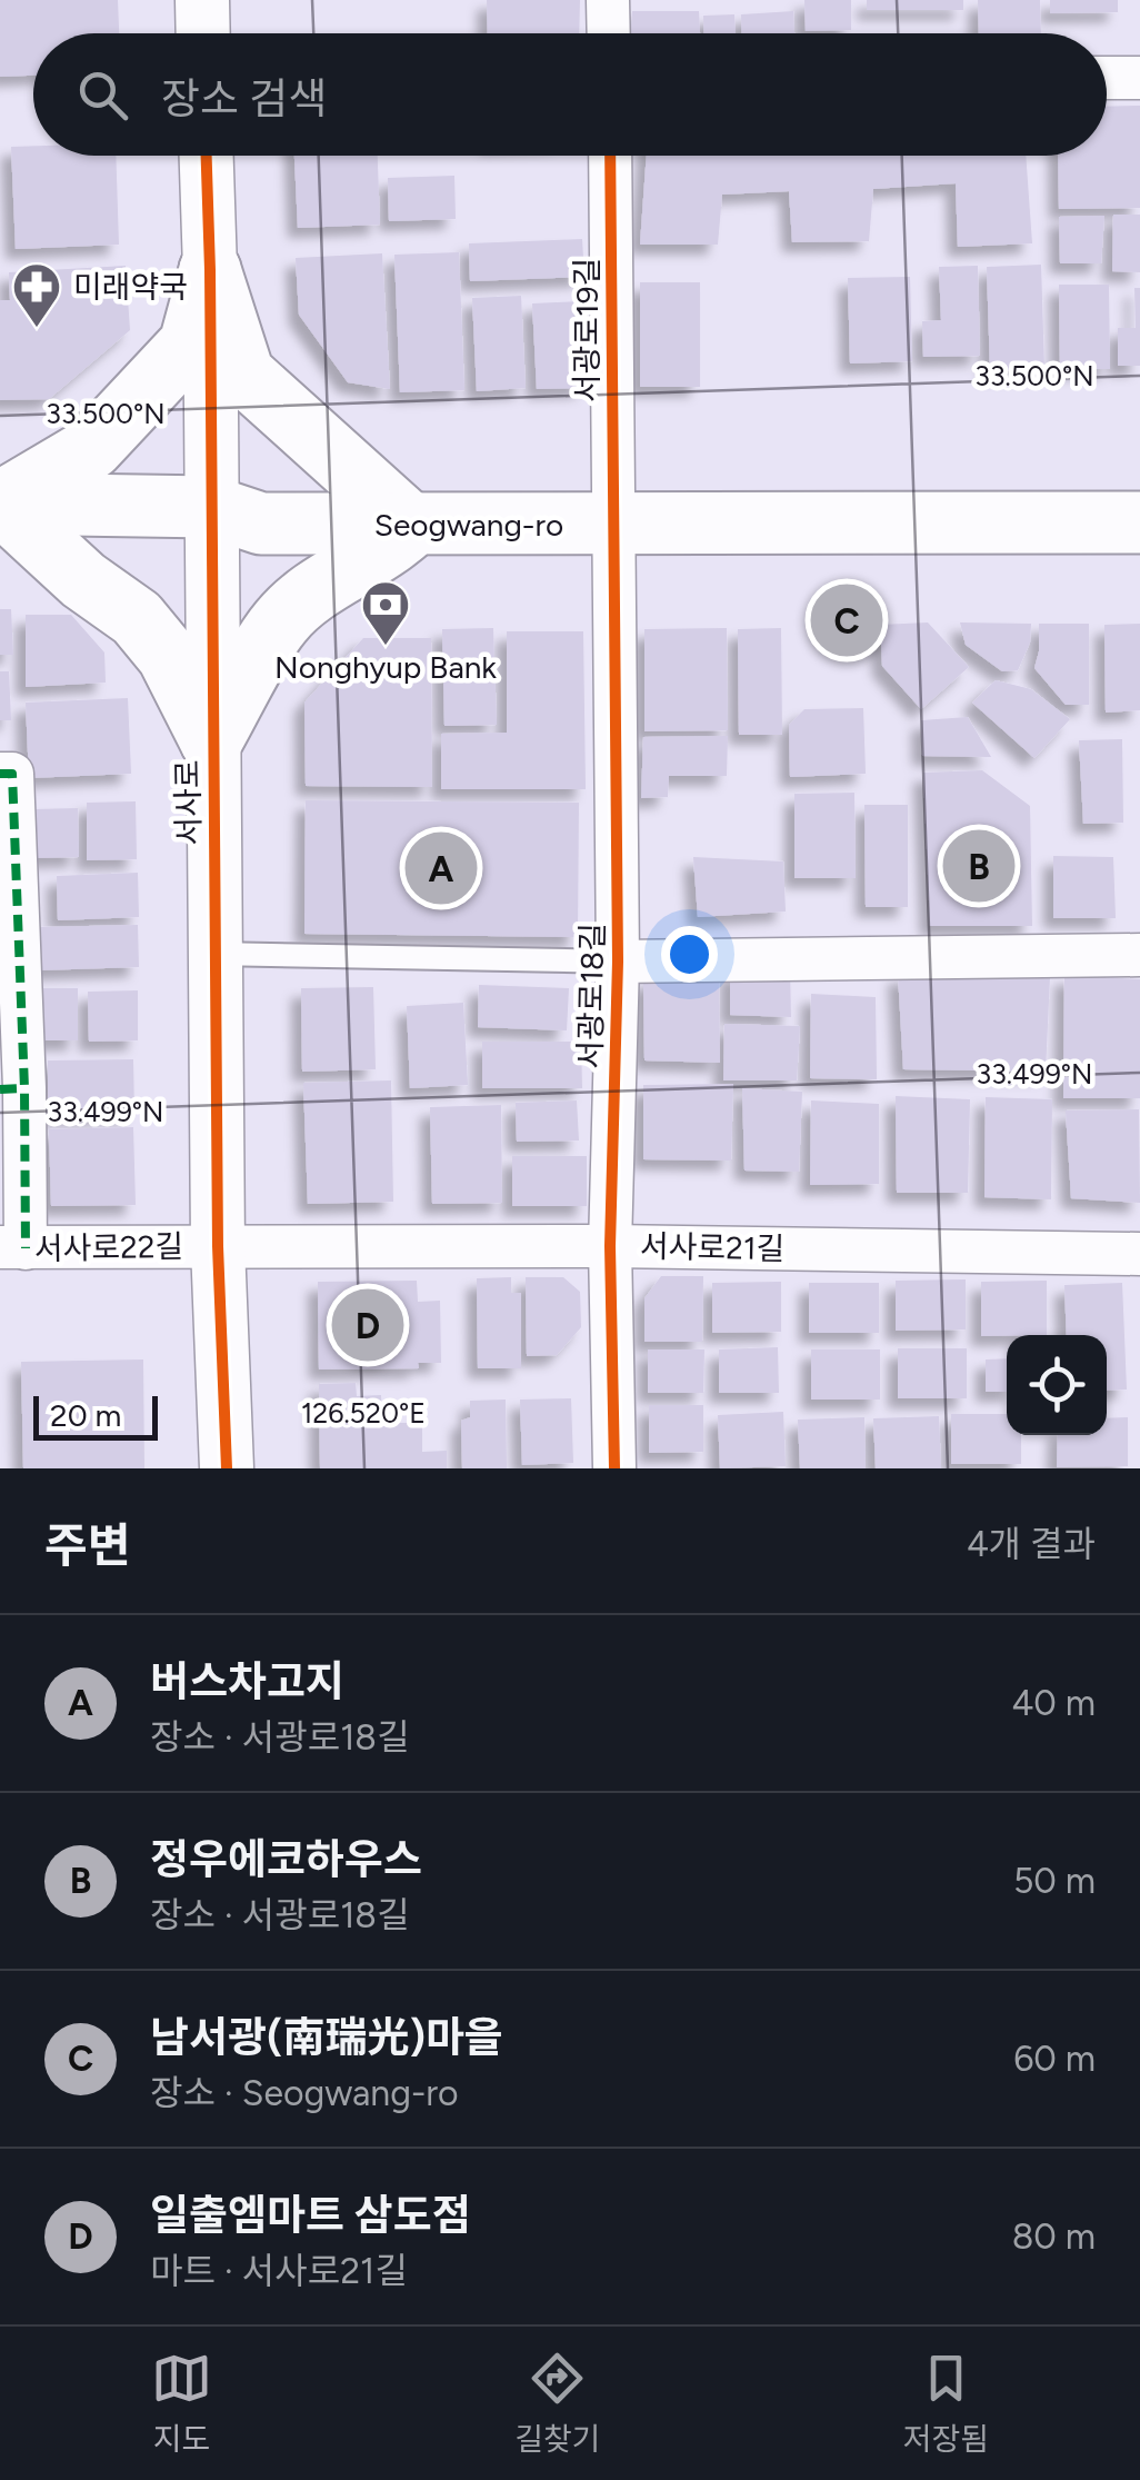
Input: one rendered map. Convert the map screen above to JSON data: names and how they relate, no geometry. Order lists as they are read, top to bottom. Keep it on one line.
{"streets":{"main road":["Seogwang-ro"],"street":["서광로19길","서사로","서광로18길","서사로22길","서사로21길"]},"crossings":[["서광로19길","Seogwang-ro"],["서광로19길","서광로18길"],["Seogwang-ro","서사로"],["Seogwang-ro","서광로18길"],["서사로","서사로22길"],["서사로","서사로21길"],["서광로18길","서사로21길"],["서사로22길","서사로21길"]],"places":{"pharmacy":["미래약국"],"bank":["Nonghyup Bank"]},"scale_bar":"20 m","page":{"search":"장소 검색","pins":["C","B","A","D"],"scale":"20 m","heading":["주변","4개 결과"],"list":[{"mark":"A","name":"버스차고지","note":"장소 · 서광로18길","value":"40 m"},{"mark":"B","name":"정우에코하우스","note":"장소 · 서광로18길","value":"50 m"},{"mark":"C","name":"남서광(南瑞光)마을","note":"장소 · Seogwang-ro","value":"60 m"},{"mark":"D","name":"일출엠마트 삼도점","note":"마트 · 서사로21길","value":"80 m"}],"nav":["지도","길찾기","저장됨"]},"coordinates":["33.500°N","33.499°N","126.520°E"]}
